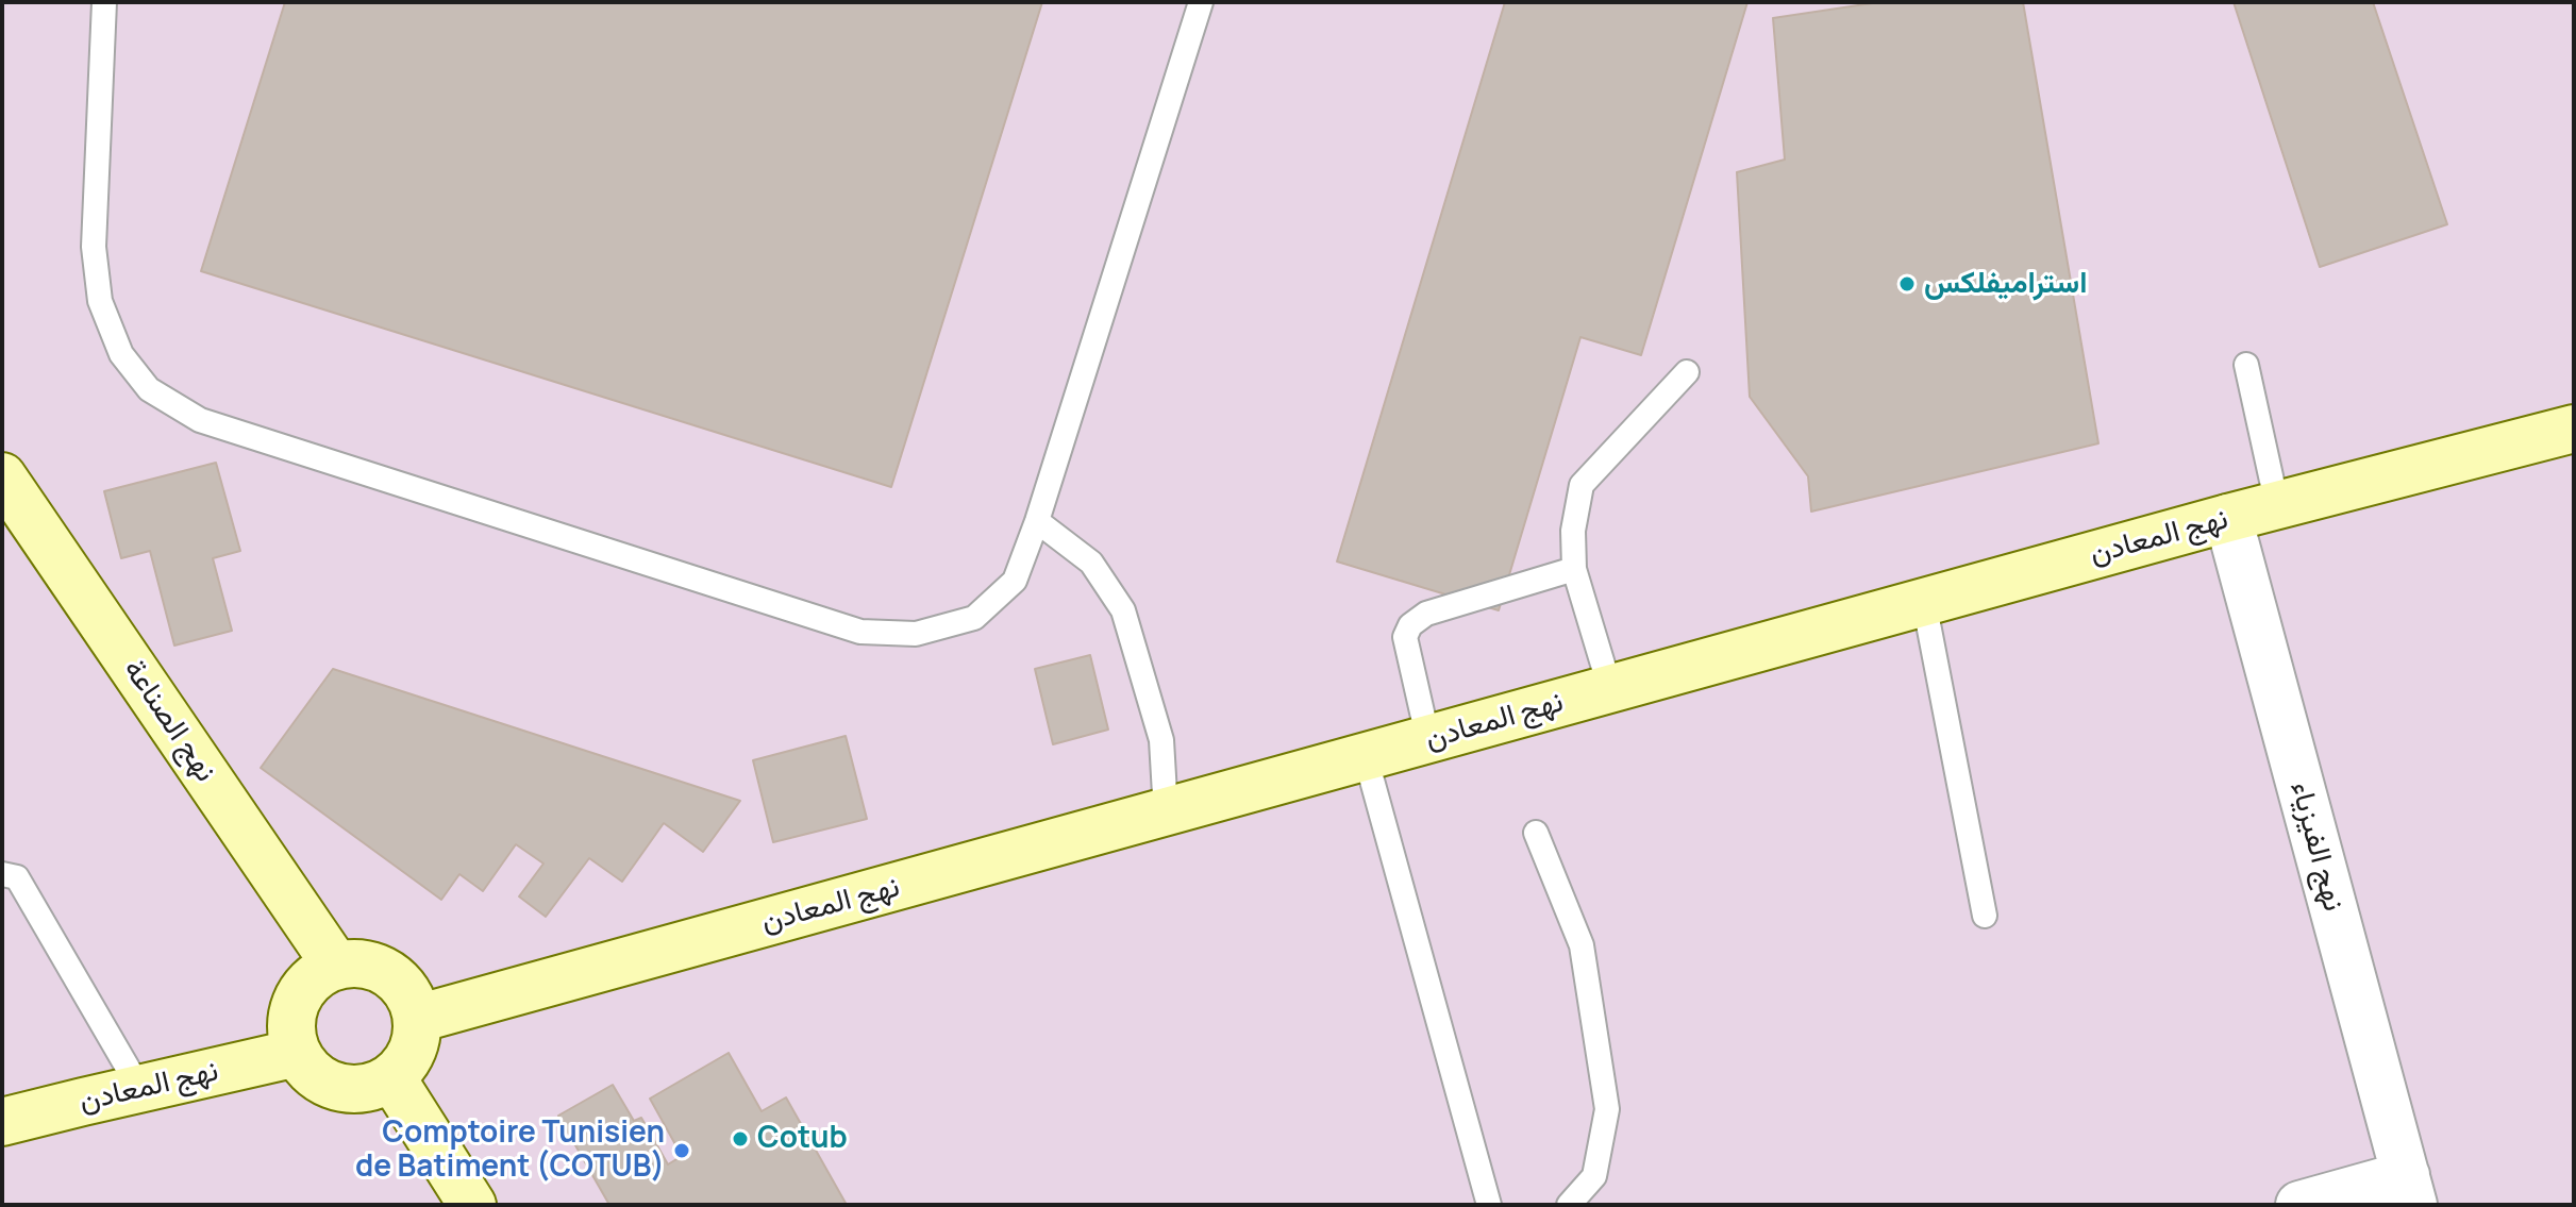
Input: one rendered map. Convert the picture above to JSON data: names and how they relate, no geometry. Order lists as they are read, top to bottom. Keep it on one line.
{"streets":{"street":["نهج المعادن","نهج الصناعة","نهج الفيزياء"]},"crossings":[["نهج المعادن","نهج الصناعة"],["نهج المعادن","نهج الفيزياء"]],"places":["استراميفلكس","Cotub","Comptoire Tunisien de Batiment (COTUB)"]}
